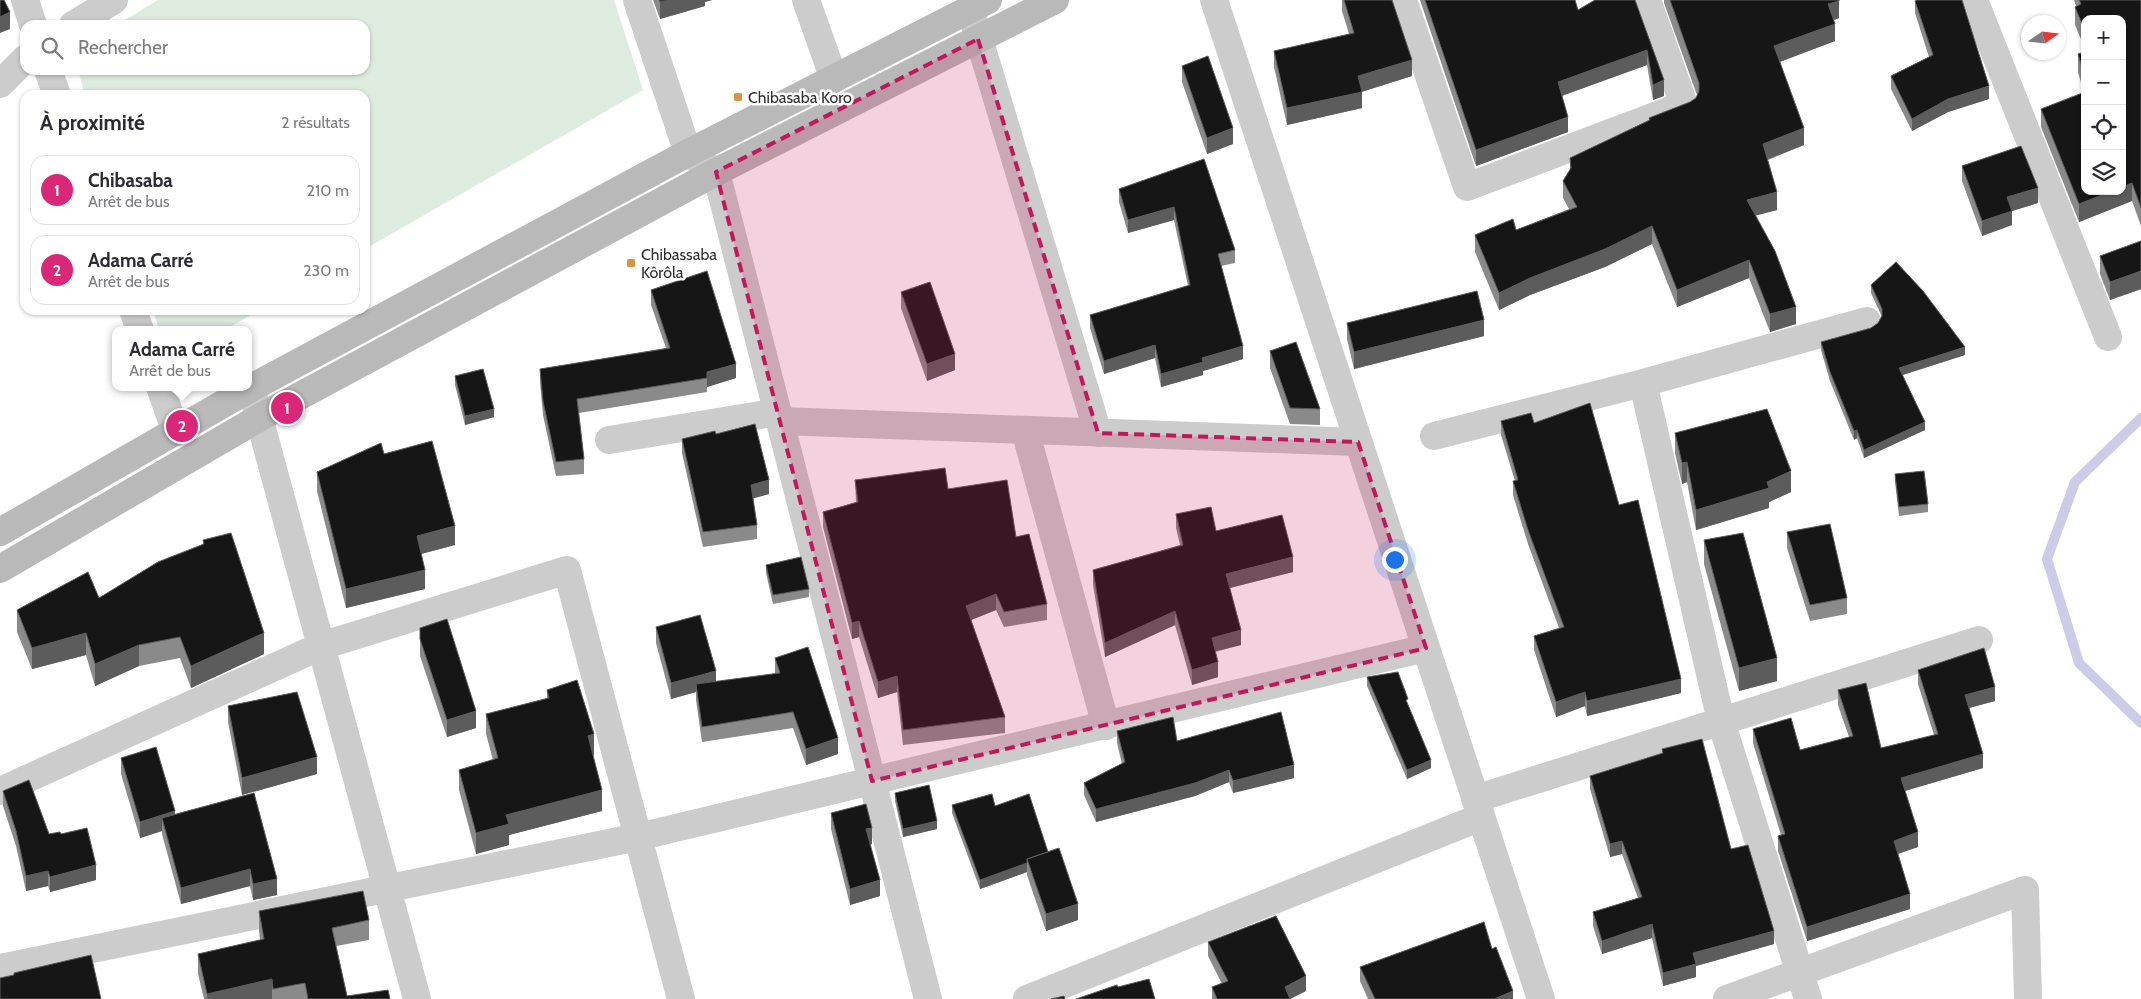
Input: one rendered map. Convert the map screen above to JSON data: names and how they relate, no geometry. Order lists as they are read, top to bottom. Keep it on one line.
{"places":{"transit":["Chibasaba Koro","Chibassaba Kôrôla"]},"north":"right","page":{"map_buttons":["+","−"],"search":"Rechercher","heading":["À proximité","2 résultats"],"list":[{"mark":"1","name":"Chibasaba","note":"Arrêt de bus","value":"210 m"},{"mark":"2","name":"Adama Carré","note":"Arrêt de bus","value":"230 m"}],"popup":["Adama Carré","Arrêt de bus"],"pins":["1","2"]}}
